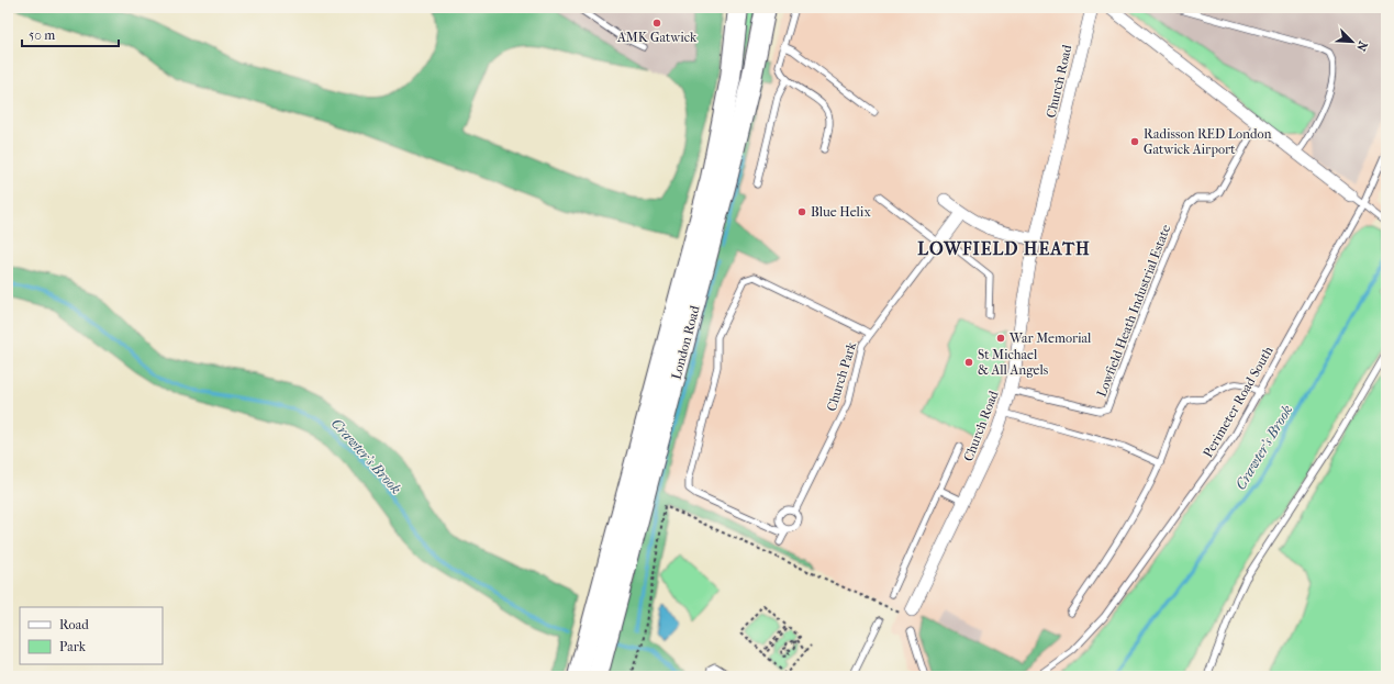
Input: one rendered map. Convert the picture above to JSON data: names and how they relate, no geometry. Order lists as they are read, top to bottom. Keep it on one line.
{"streets":{"main road":["London Road"],"street":["Church Road"],"lane":["Lowfield Heath Industrial Estate","Church Park","Perimeter Road South"]},"crossings":[["Church Road","Lowfield Heath Industrial Estate"]],"districts":["LOWFIELD HEATH"],"water":["Crawter's Brook"],"places":["AMK Gatwick","Radisson RED London Gatwick Airport","Blue Helix","War Memorial","St Michael & All Angels"],"legend":["Road","Park"],"scale_bar":"50 m","north":"bottom right"}
